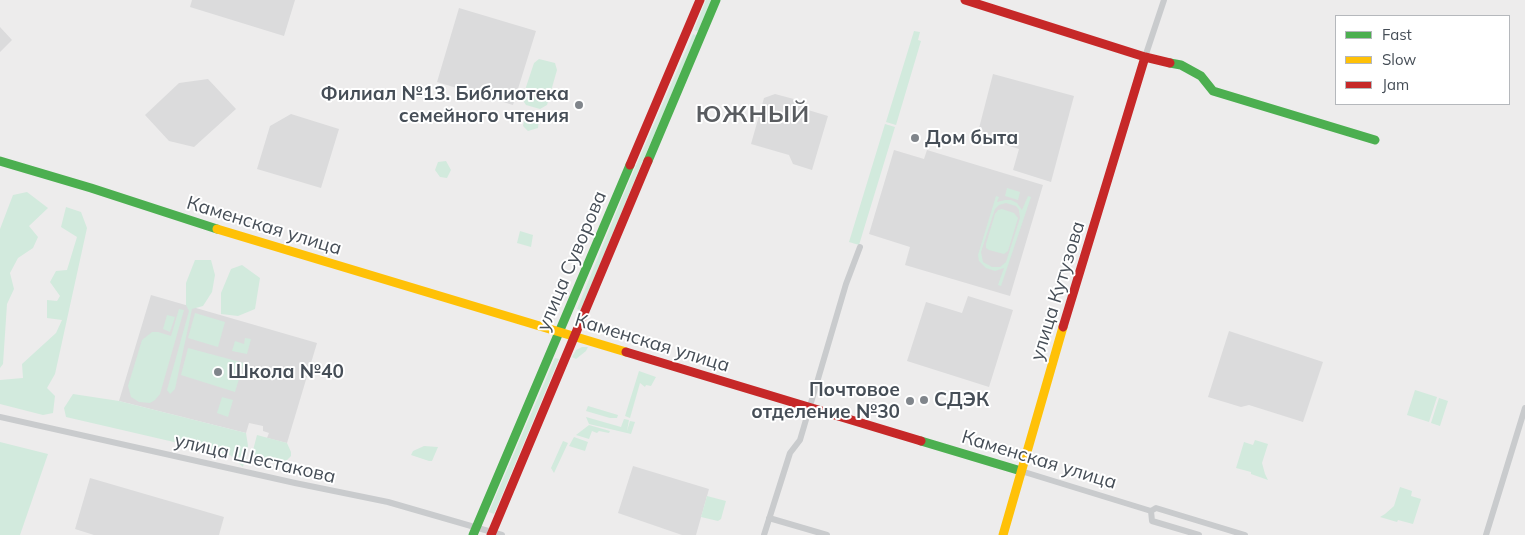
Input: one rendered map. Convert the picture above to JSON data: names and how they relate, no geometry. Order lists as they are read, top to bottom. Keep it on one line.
{"streets":{"street":["Каменская улица","улица Суворова","улица Кутузова","улица Шестакова"]},"crossings":[["Каменская улица","улица Суворова"],["Каменская улица","улица Кутузова"],["улица Суворова","улица Шестакова"]],"districts":["ЮЖНЫЙ"],"places":["Филиал №13. Библиотека семейного чтения","Дом быта","Школа №40","СДЭК","Почтовое отделение №30"],"legend":["Fast","Slow","Jam"]}
